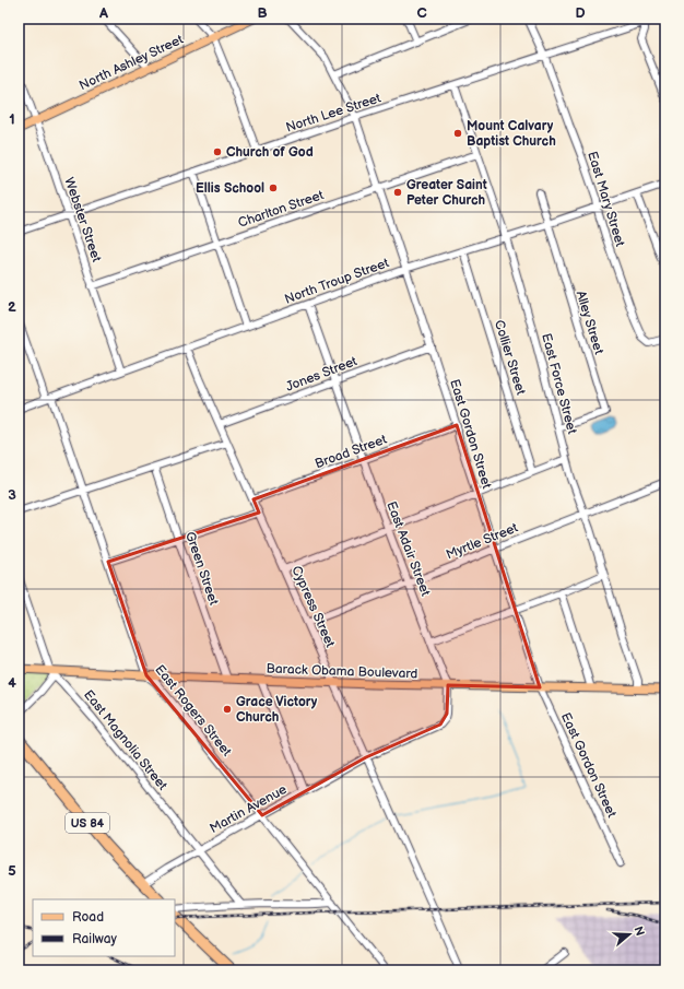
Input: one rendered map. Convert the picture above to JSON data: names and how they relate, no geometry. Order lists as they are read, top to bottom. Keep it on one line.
{"streets":{"highway":["US 84"],"main road":["North Ashley Street","Barack Obama Boulevard"],"street":["North Lee Street","East Mary Street","Charlton Street","Webster Street","North Troup Street","Alley Street","Collier Street","Jones Street","East Force Street","East Gordon Street","Broad Street","Myrtle Street","East Adair Street","Green Street","Cypress Street","East Rogers Street","East Magnolia Street","Martin Avenue"]},"crossings":[["North Ashley Street","Webster Street"],["North Lee Street","East Mary Street"],["North Lee Street","Webster Street"],["North Lee Street","East Force Street"],["North Lee Street","East Gordon Street"],["East Mary Street","North Troup Street"],["Charlton Street","Webster Street"],["Charlton Street","East Force Street"],["Charlton Street","East Gordon Street"],["Webster Street","North Troup Street"],["North Troup Street","Alley Street"],["North Troup Street","Collier Street"],["North Troup Street","East Force Street"],["North Troup Street","East Gordon Street"],["North Troup Street","East Adair Street"],["North Troup Street","Cypress Street"],["North Troup Street","East Rogers Street"],["Alley Street","East Force Street"],["Jones Street","East Gordon Street"],["Jones Street","East Adair Street"],["Jones Street","Cypress Street"],["East Force Street","Myrtle Street"],["East Force Street","Barack Obama Boulevard"],["East Gordon Street","Broad Street"],["East Gordon Street","Myrtle Street"],["East Gordon Street","Barack Obama Boulevard"],["Broad Street","East Adair Street"],["Broad Street","Cypress Street"],["Myrtle Street","East Adair Street"],["Myrtle Street","Cypress Street"],["East Adair Street","Cypress Street"],["East Adair Street","Barack Obama Boulevard"],["East Adair Street","Martin Avenue"],["Green Street","Barack Obama Boulevard"],["Cypress Street","Barack Obama Boulevard"],["Cypress Street","Martin Avenue"],["Barack Obama Boulevard","East Rogers Street"],["Barack Obama Boulevard","East Magnolia Street"],["East Rogers Street","Martin Avenue"],["East Magnolia Street","Martin Avenue"],["Martin Avenue","US 84"]],"places":["Mount Calvary Baptist Church","Church of God","Ellis School","Greater Saint Peter Church","Grace Victory Church"],"legend":["Road","Railway"],"north":"right","grid":{"columns":["A","B","C","D"],"rows":["1","2","3","4","5"]}}
